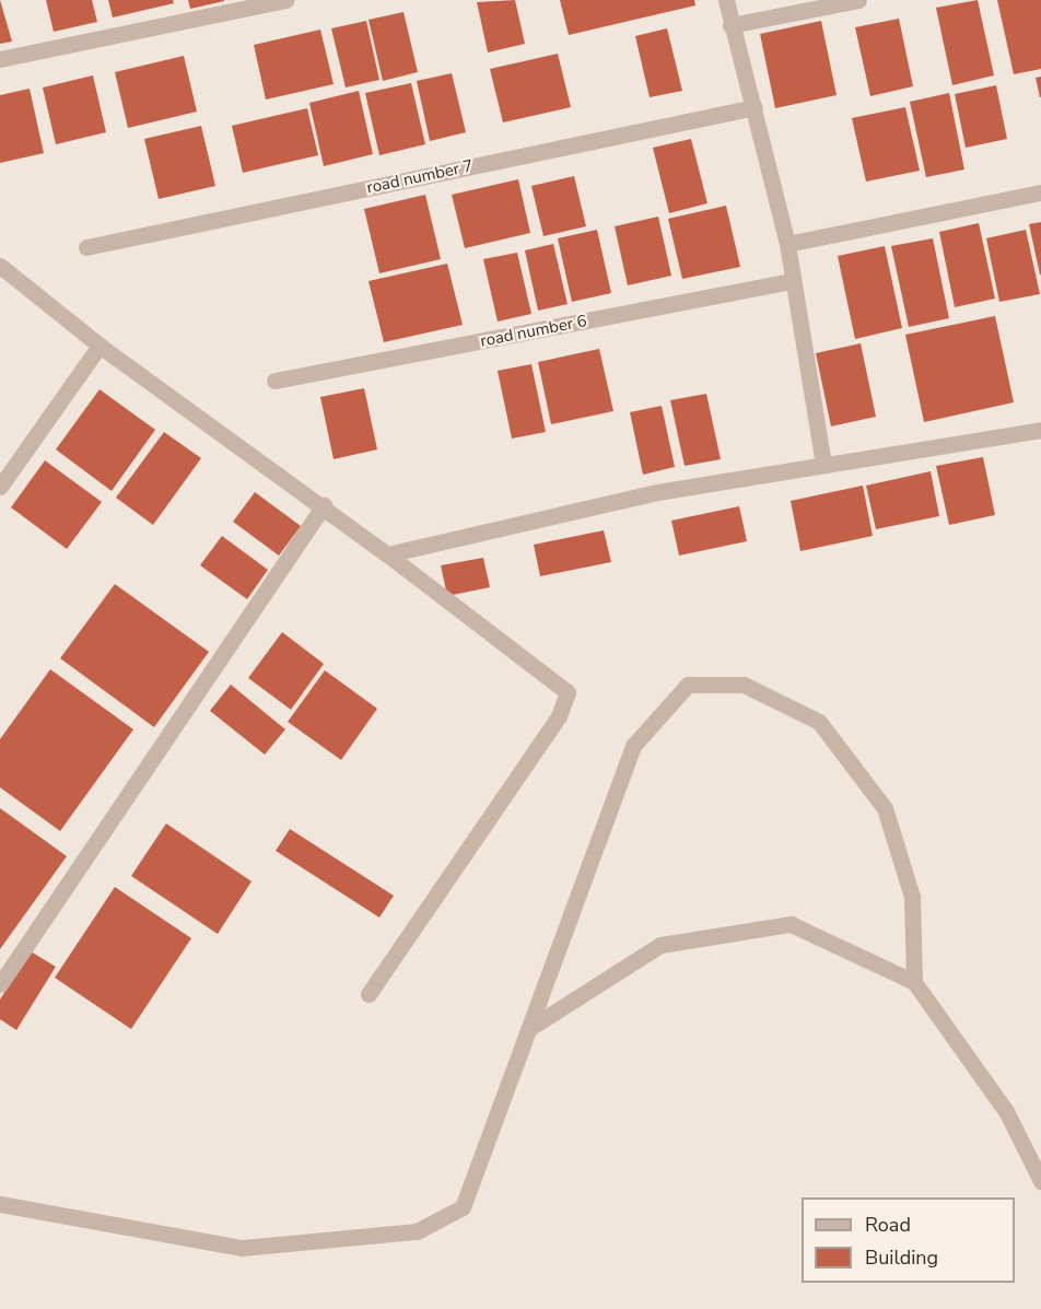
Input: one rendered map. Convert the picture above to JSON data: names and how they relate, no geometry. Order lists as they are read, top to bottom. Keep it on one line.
{"streets":{"street":["road number 7","road number 6"]},"legend":["Road","Building"]}
